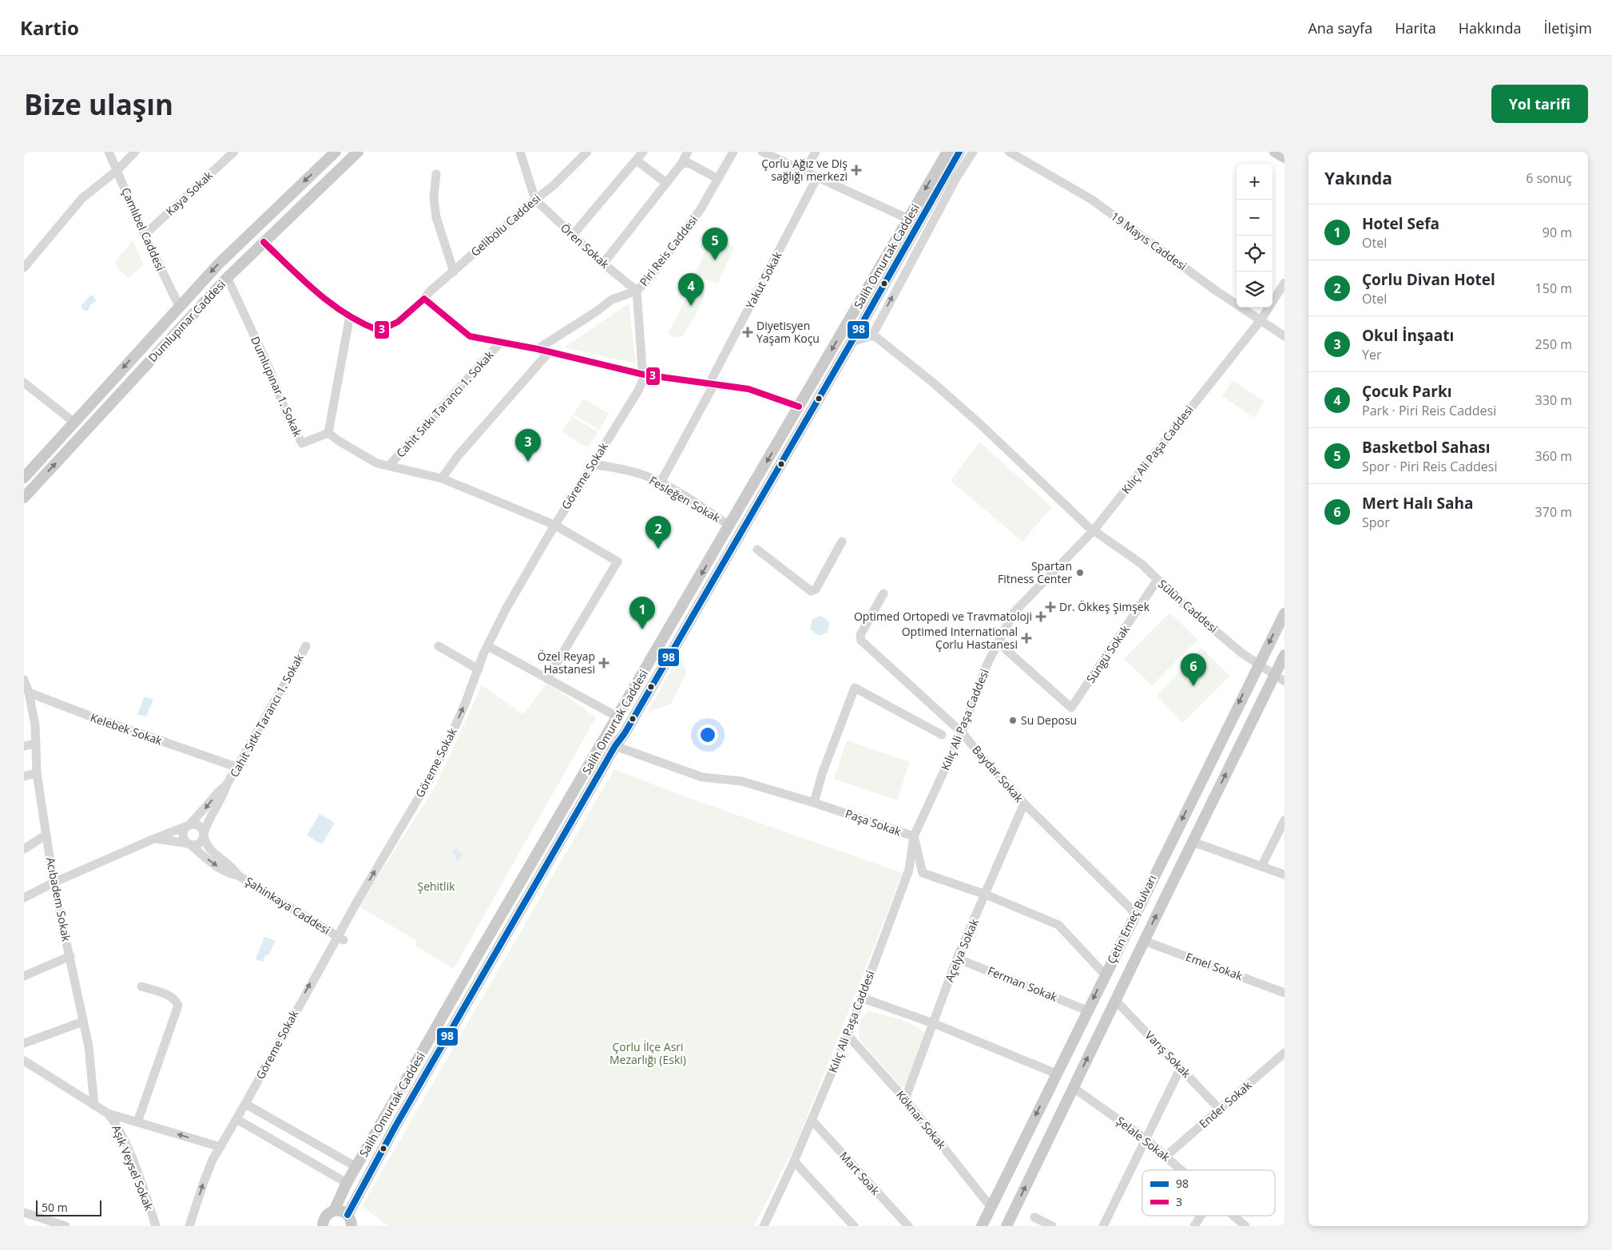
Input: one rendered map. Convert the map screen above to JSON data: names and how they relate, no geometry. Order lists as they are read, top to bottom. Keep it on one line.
{"streets":{"main road":["Salih Omurtak Caddesi","Dumlupınar Caddesi","Çetin Emeç Bulvarı"],"street":["Kaya Sokak","Gelibolu Caddesi","Çamlıbel Caddesi","19 Mayıs Caddesi","Ören Sokak","Piri Reis Caddesi","Yakut Sokak","Dumlupınar 1. Sokak","Cahit Sıtkı Tarancı 1. Sokak","Kılıç Ali Paşa Caddesi","Göreme Sokak","Fesleğen Sokak","Sülün Caddesi","Süngü Sokak","Kelebek Sokak","Baydar Sokak","Paşa Sokak","Acıbadem Sokak","Şahinkaya Caddesi","Açelya Sokak","Emel Sokak","Ferman Sokak","Varış Sokak","Ender Sokak","Köknar Sokak","Şelale Sokak","Aşık Veysel Sokak","Mart Soak"]},"crossings":[["Kaya Sokak","Çamlıbel Caddesi"],["Gelibolu Caddesi","Ören Sokak"],["Çamlıbel Caddesi","Dumlupınar Caddesi"],["19 Mayıs Caddesi","Kılıç Ali Paşa Caddesi"],["Ören Sokak","Piri Reis Caddesi"],["Ören Sokak","Göreme Sokak"],["Piri Reis Caddesi","Göreme Sokak"],["Salih Omurtak Caddesi","Fesleğen Sokak"],["Salih Omurtak Caddesi","Paşa Sokak"],["Yakut Sokak","Fesleğen Sokak"],["Dumlupınar Caddesi","Dumlupınar 1. Sokak"],["Cahit Sıtkı Tarancı 1. Sokak","Kelebek Sokak"],["Kılıç Ali Paşa Caddesi","Sülün Caddesi"],["Kılıç Ali Paşa Caddesi","Süngü Sokak"],["Kılıç Ali Paşa Caddesi","Baydar Sokak"],["Kılıç Ali Paşa Caddesi","Paşa Sokak"],["Kılıç Ali Paşa Caddesi","Köknar Sokak"],["Kılıç Ali Paşa Caddesi","Mart Soak"],["Göreme Sokak","Fesleğen Sokak"],["Göreme Sokak","Şahinkaya Caddesi"],["Sülün Caddesi","Süngü Sokak"],["Sülün Caddesi","Çetin Emeç Bulvarı"],["Kelebek Sokak","Acıbadem Sokak"],["Baydar Sokak","Çetin Emeç Bulvarı"],["Baydar Sokak","Açelya Sokak"],["Paşa Sokak","Çetin Emeç Bulvarı"],["Paşa Sokak","Açelya Sokak"],["Acıbadem Sokak","Aşık Veysel Sokak"],["Çetin Emeç Bulvarı","Emel Sokak"],["Çetin Emeç Bulvarı","Ferman Sokak"],["Çetin Emeç Bulvarı","Varış Sokak"],["Çetin Emeç Bulvarı","Köknar Sokak"],["Çetin Emeç Bulvarı","Şelale Sokak"],["Açelya Sokak","Ferman Sokak"],["Açelya Sokak","Köknar Sokak"],["Varış Sokak","Ender Sokak"],["Ender Sokak","Şelale Sokak"]],"one_way":["Göreme Sokak"],"parks":["Şehitlik","Çorlu İlçe Asri Mezarlığı (Eski)"],"places":{"health":["Çorlu Ağız ve Diş sağlığı merkezi","Diyetisyen Yaşam Koçu","Dr. Ökkeş Şimşek","Optimed Ortopedi ve Travmatoloji","Optimed International Çorlu Hastanesi","Özel Reyap Hastanesi"],"other":["Spartan Fitness Center","Su Deposu"]},"lines":["transit line 98","transit line 3"],"legend":["98","3"],"scale_bar":"50 m","page":{"header":"Kartio","nav":["Ana sayfa","Harita","Hakkında","İletişim"],"buttons":"Yol tarifi","title":"Bize ulaşın","heading":["Yakında","6 sonuç"],"map_buttons":["+","−"],"list":[{"mark":"1","name":"Hotel Sefa","note":"Otel","value":"90 m"},{"mark":"2","name":"Çorlu Divan Hotel","note":"Otel","value":"150 m"},{"mark":"3","name":"Okul İnşaatı","note":"Yer","value":"250 m"},{"mark":"4","name":"Çocuk Parkı","note":"Park · Piri Reis Caddesi","value":"330 m"},{"mark":"5","name":"Basketbol Sahası","note":"Spor · Piri Reis Caddesi","value":"360 m"},{"mark":"6","name":"Mert Halı Saha","note":"Spor","value":"370 m"}],"pins":["5","4","3","2","1","6"],"scale":"50 m"}}
